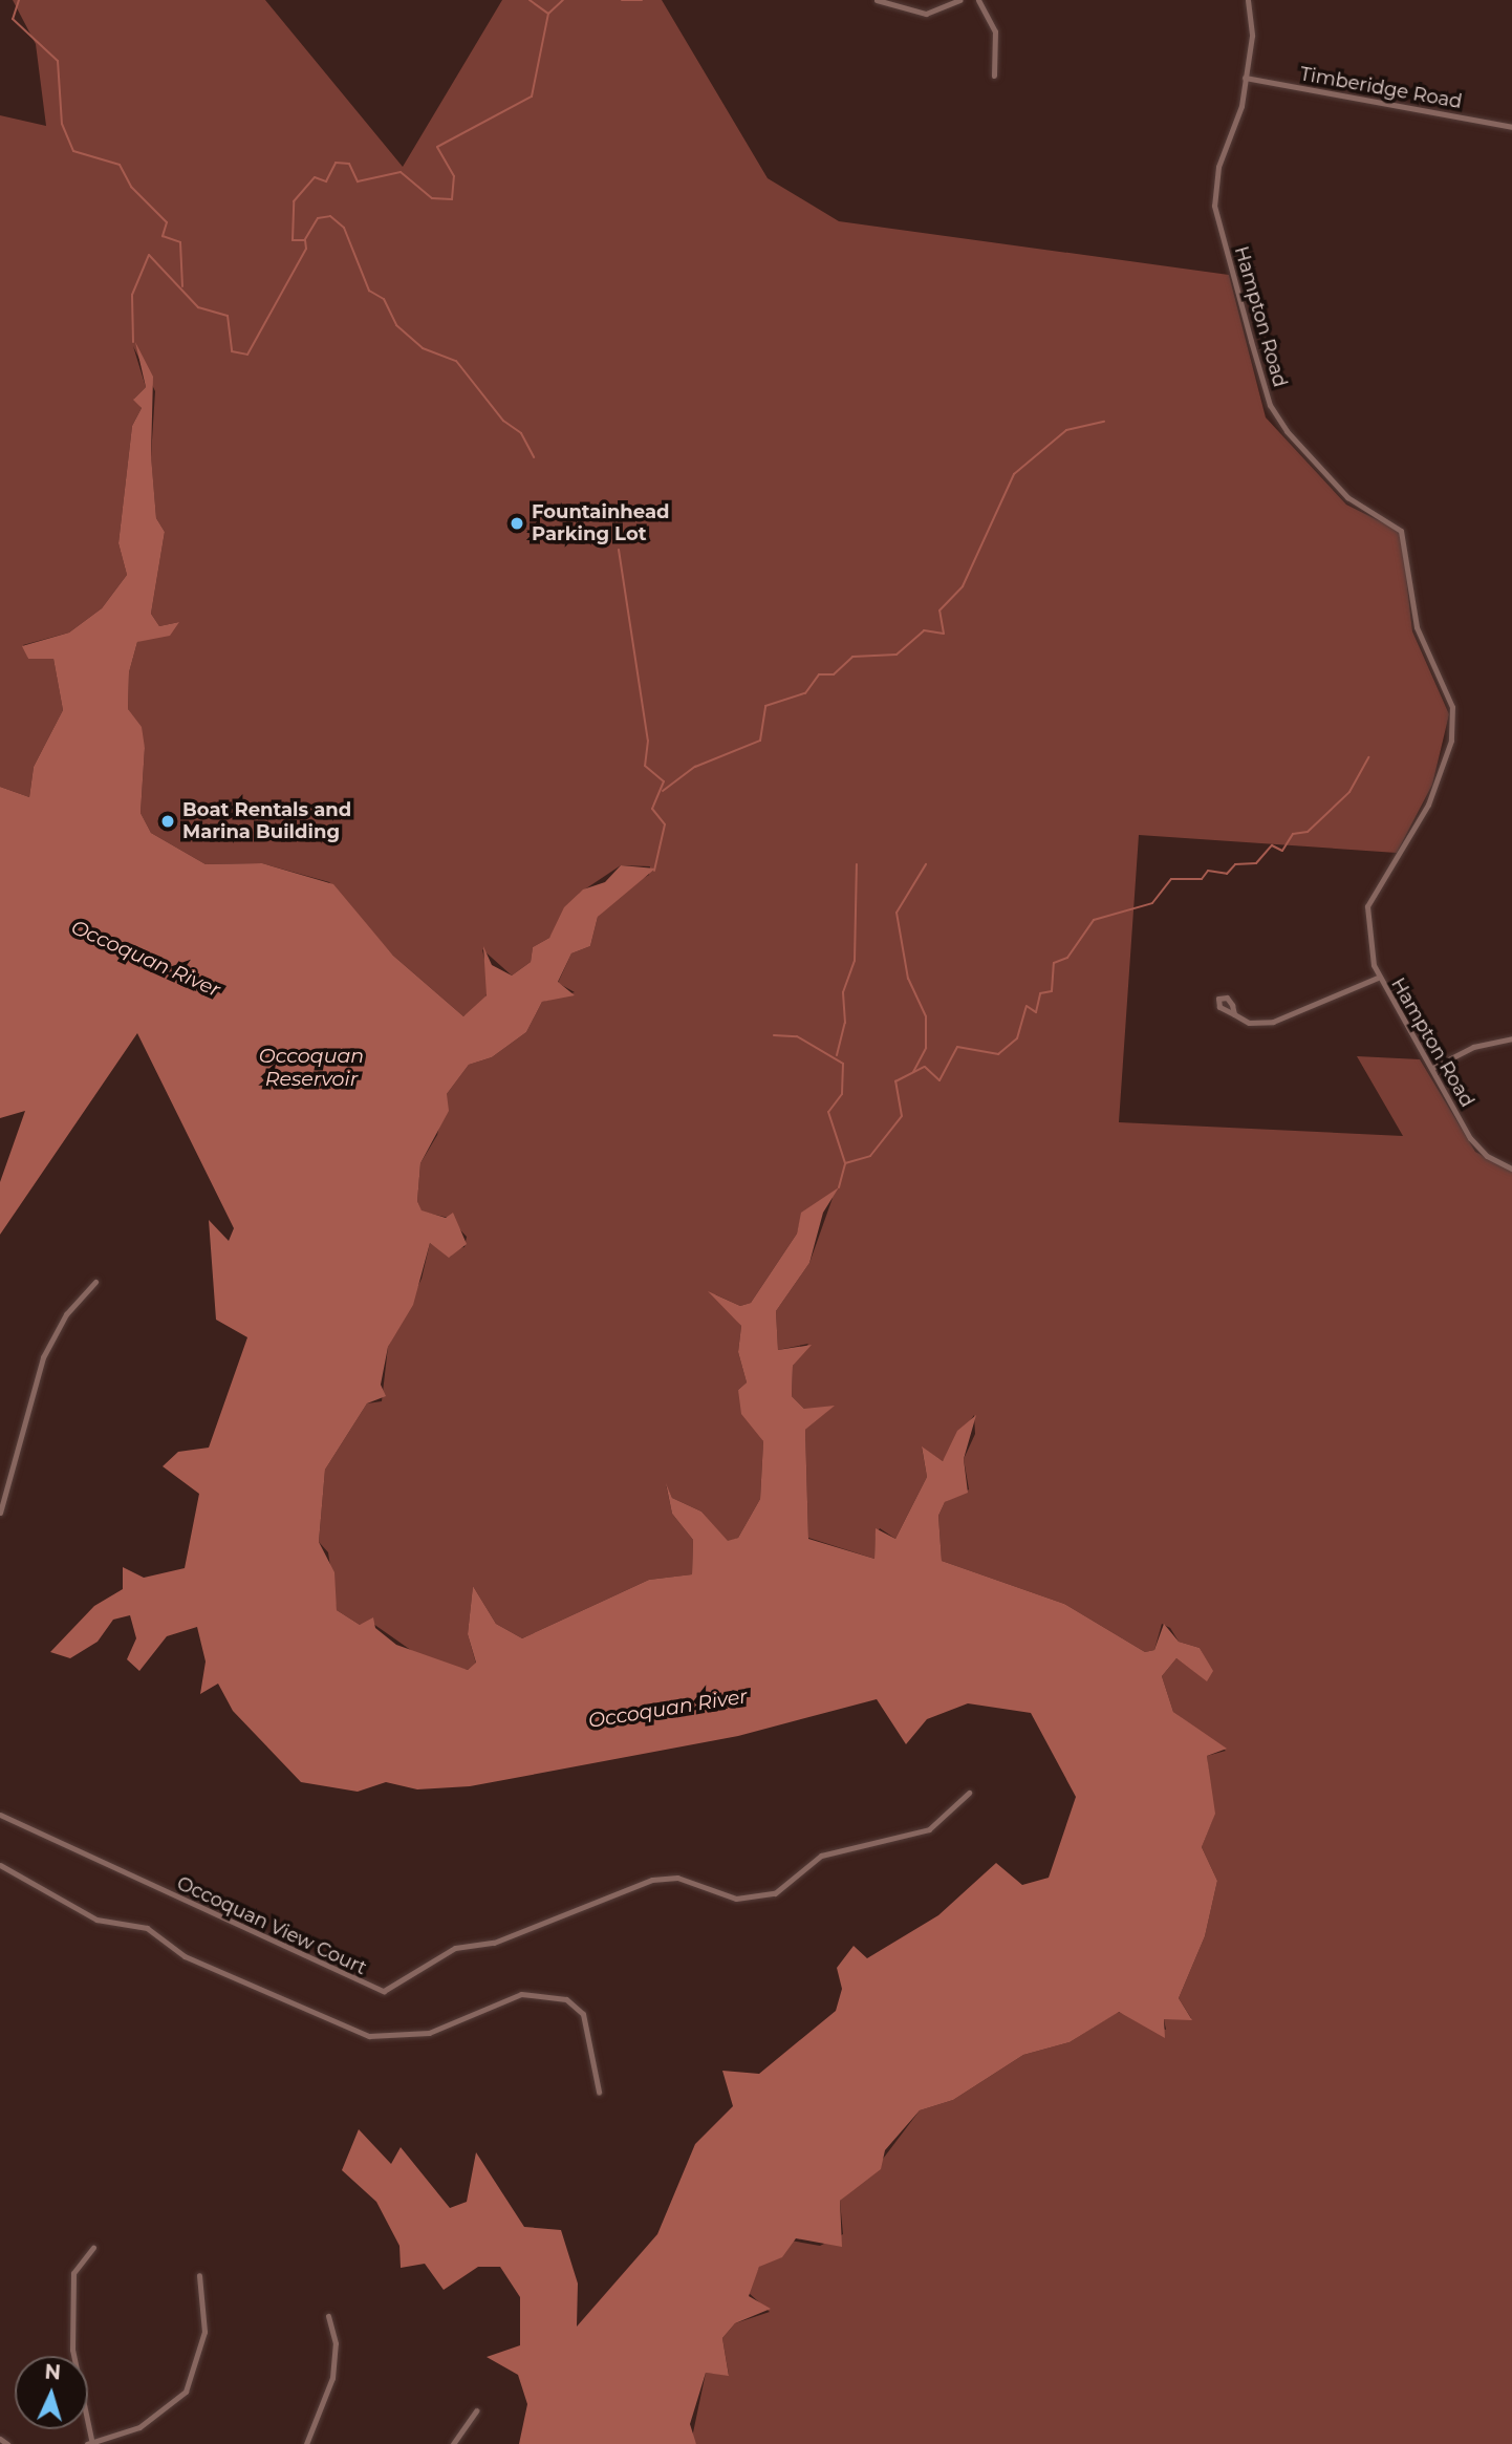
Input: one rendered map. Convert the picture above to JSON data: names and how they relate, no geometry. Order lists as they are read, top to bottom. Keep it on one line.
{"streets":{"street":["Timberidge Road","Hampton Road","Occoquan View Court"]},"crossings":[["Timberidge Road","Hampton Road"]],"water":["Occoquan River","Occoquan Reservoir"],"places":["Fountainhead Parking Lot","Boat Rentals and Marina Building"],"north":"top"}
